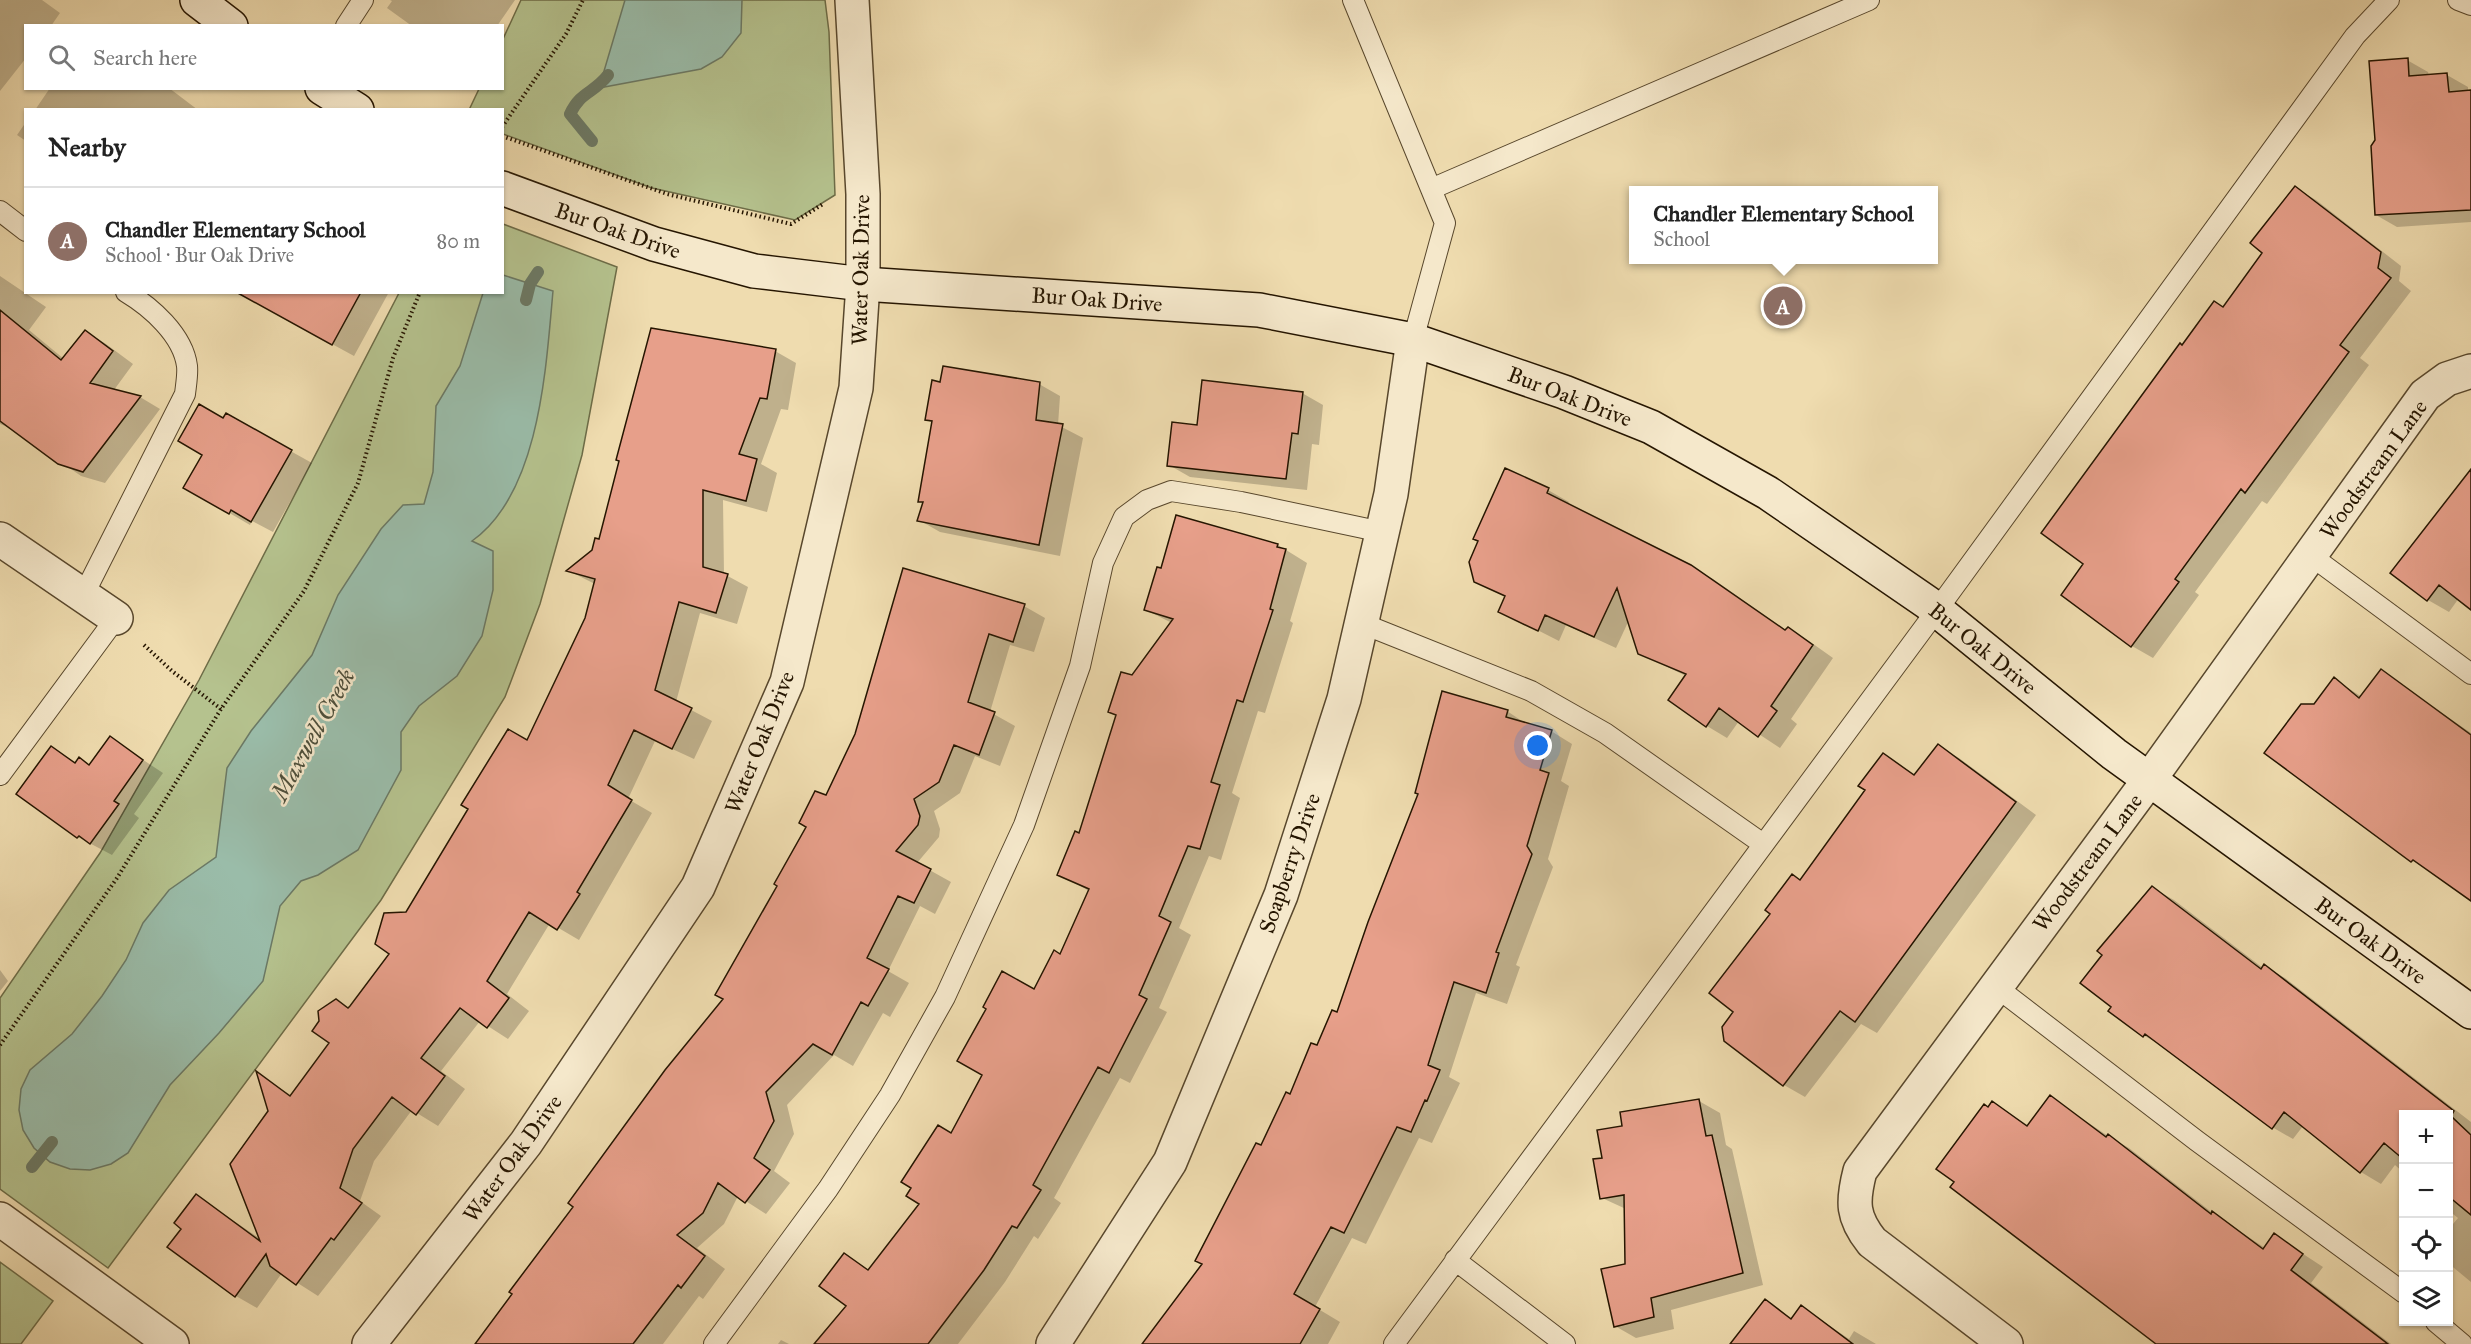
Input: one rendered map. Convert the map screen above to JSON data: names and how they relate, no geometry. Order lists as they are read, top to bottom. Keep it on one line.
{"streets":{"street":["Bur Oak Drive","Water Oak Drive","Woodstream Lane","Soapberry Drive"]},"crossings":[["Bur Oak Drive","Water Oak Drive"],["Bur Oak Drive","Woodstream Lane"],["Bur Oak Drive","Soapberry Drive"]],"water":["Maxwell Creek"],"page":{"search":"Search here","heading":"Nearby","popup":["Chandler Elementary School","School"],"list":[{"mark":"A","name":"Chandler Elementary School","note":"School · Bur Oak Drive","value":"80 m"}],"pins":"A","map_buttons":["+","−"]}}
